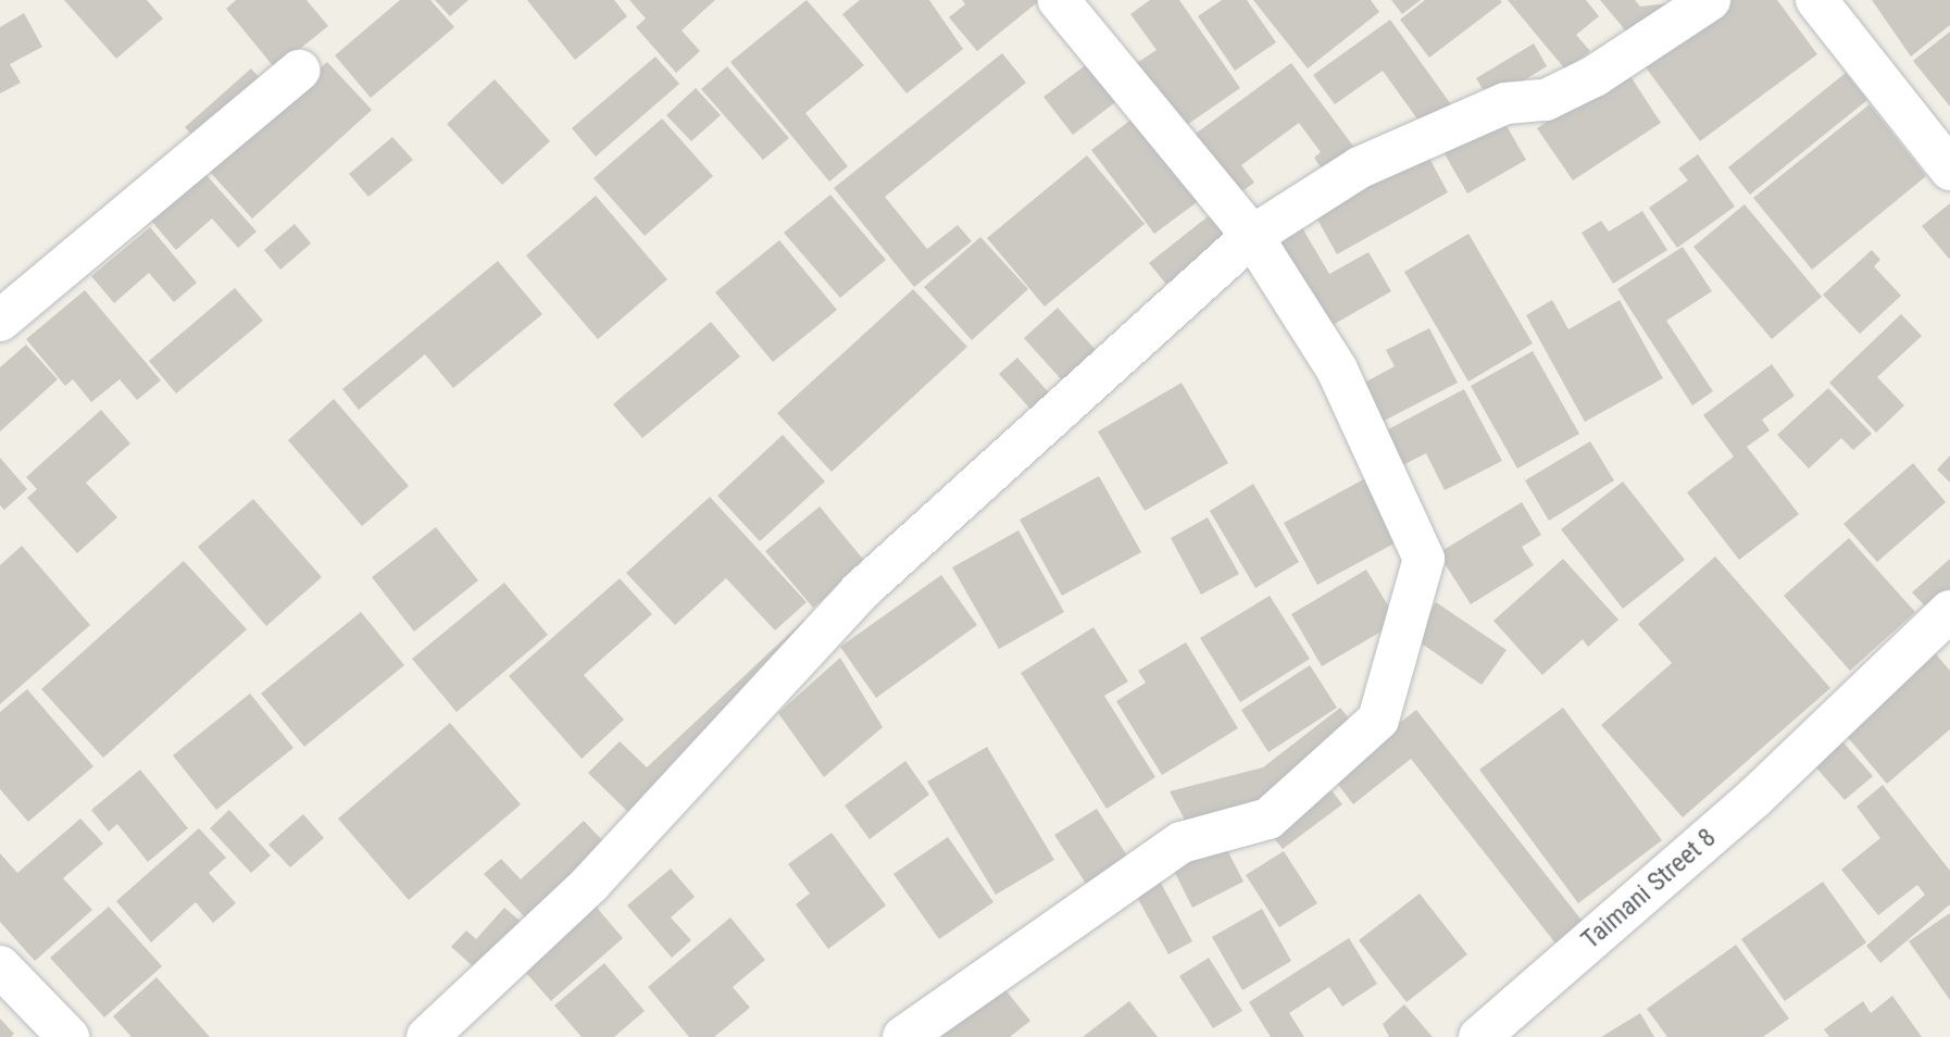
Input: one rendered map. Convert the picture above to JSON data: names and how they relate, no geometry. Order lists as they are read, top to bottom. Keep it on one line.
{"streets":{"street":["Taimani Street 8"]}}
